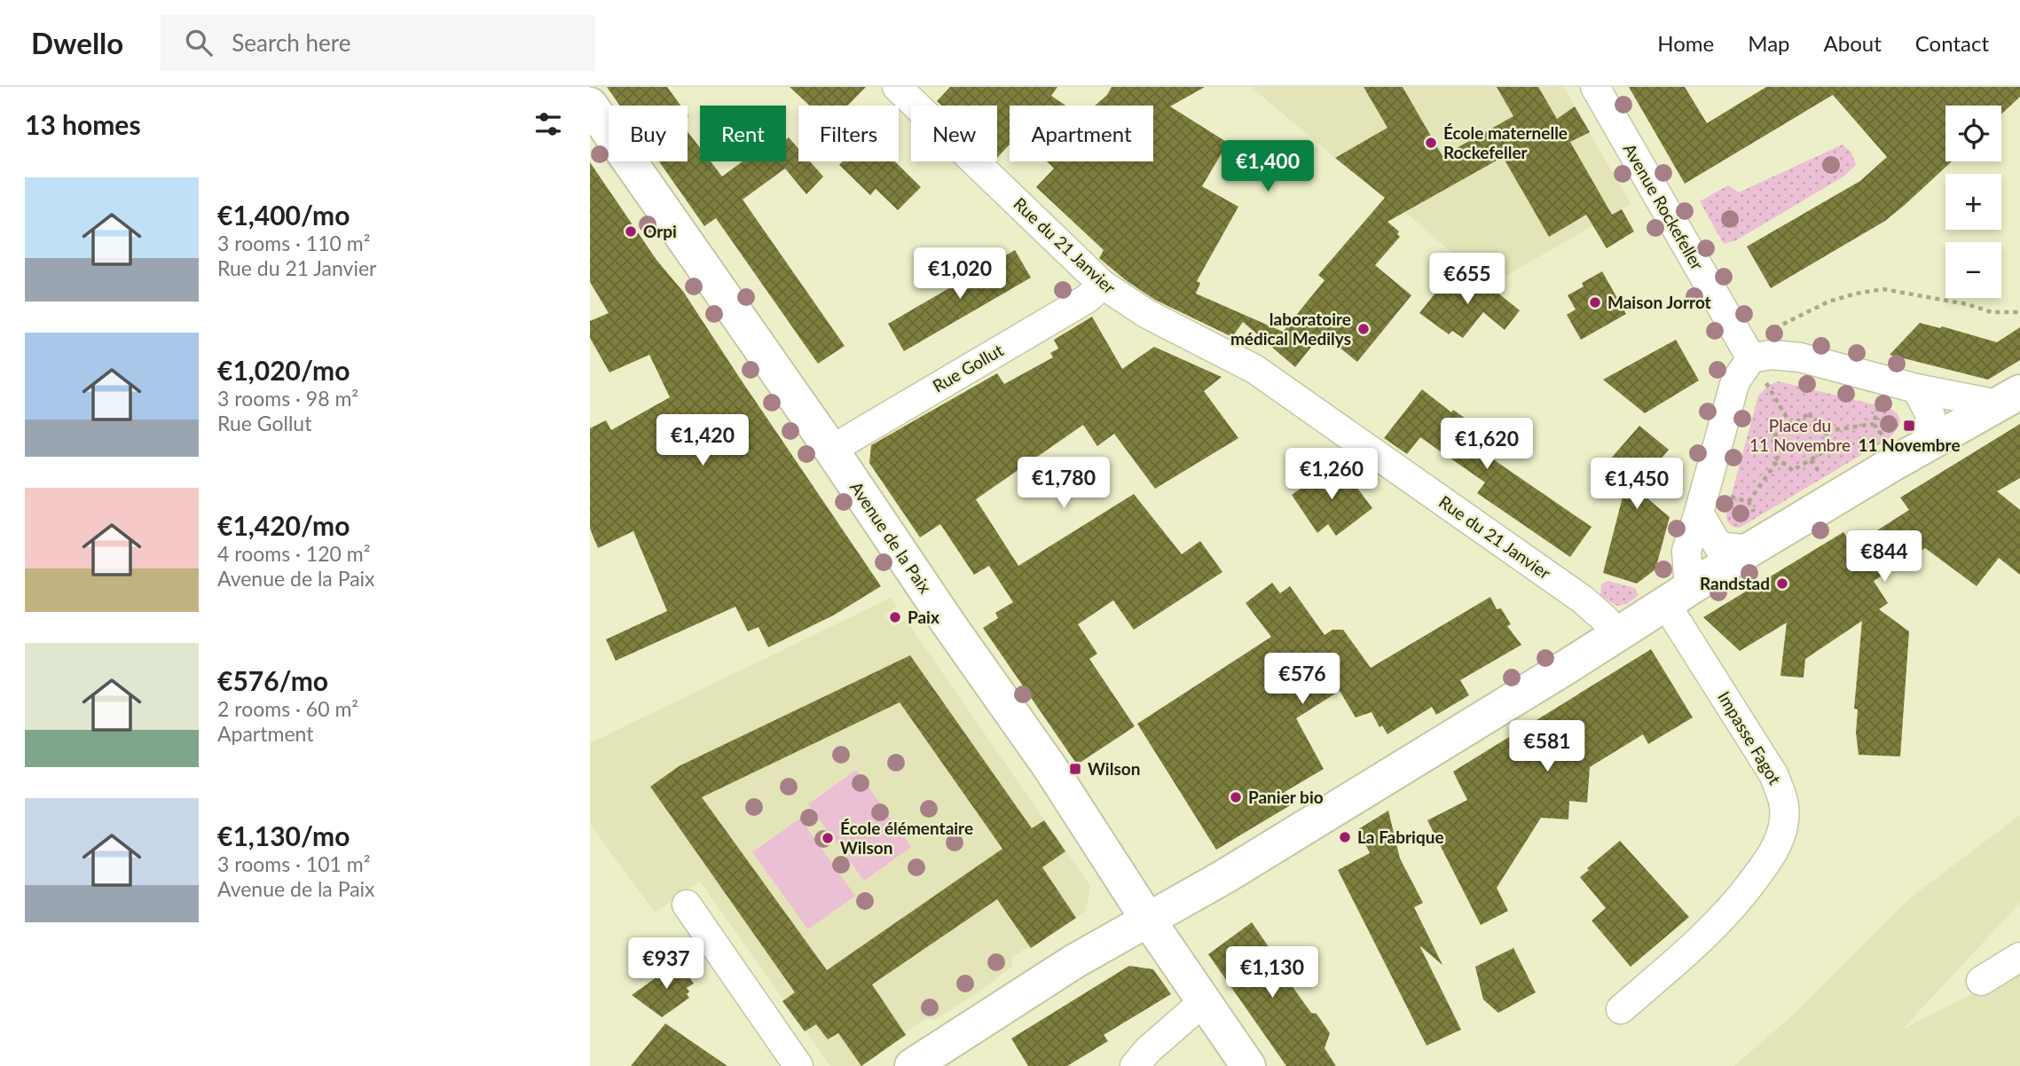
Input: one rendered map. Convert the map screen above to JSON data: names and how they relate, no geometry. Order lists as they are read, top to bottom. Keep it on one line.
{"streets":{"main road":["Avenue de la Paix"],"street":["Avenue Rockefeller","Rue du 21 Janvier","Rue Gollut","Impasse Fagot"]},"crossings":[["Rue du 21 Janvier","Rue Gollut"],["Rue Gollut","Avenue de la Paix"]],"parks":["Place du 11 Novembre"],"places":{"other":["École maternelle Rockefeller","Orpi","Maison Jorrot","laboratoire médical Medilys","Randstad","Paix","Panier bio","La Fabrique","École élémentaire Wilson"],"transit":["11 Novembre","Wilson"]},"page":{"header":"Dwello","search":"Search here","nav":["Home","Map","About","Contact"],"heading":"13 homes","map_buttons":["+","−"],"chip":["Buy","Rent","Filters","New","Apartment"],"price":["€1,400","€1,020","€655","€1,420","€1,620","€1,260","€1,780","€1,450","€844","€576","€581","€937","€1,130"],"list":[{"name":"€1,400/mo","note":"3 rooms · 110 m² · Rue du 21 Janvier"},{"name":"€1,020/mo","note":"3 rooms · 98 m² · Rue Gollut"},{"name":"€1,420/mo","note":"4 rooms · 120 m² · Avenue de la Paix"},{"name":"€576/mo","note":"2 rooms · 60 m² · Apartment"},{"name":"€1,130/mo","note":"3 rooms · 101 m² · Avenue de la Paix"}]}}
